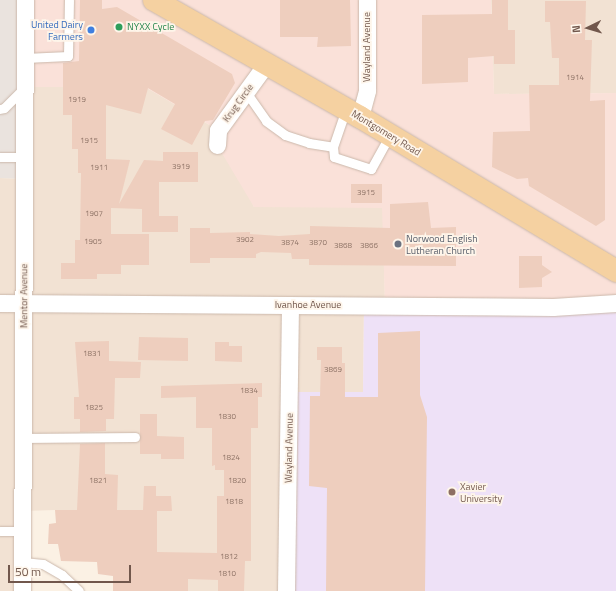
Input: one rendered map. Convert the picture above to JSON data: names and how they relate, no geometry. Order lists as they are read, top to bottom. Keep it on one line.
{"streets":{"main road":["Montgomery Road"],"street":["Wayland Avenue","Krug Circle","Mentor Avenue","Ivanhoe Avenue"]},"crossings":[["Wayland Avenue","Montgomery Road"],["Wayland Avenue","Ivanhoe Avenue"],["Krug Circle","Montgomery Road"],["Mentor Avenue","Ivanhoe Avenue"]],"places":["NYXX Cycle","United Dairy Farmers","Norwood English Lutheran Church","Xavier University"],"house_numbers":["1914","1919","1915","3919","1911","3915","1907","3902","1905","3874","3870","3868","3866","1831","3869","1834","1825","1830","1824","1821","1820","1818","1812","1810"],"scale_bar":"50 m","north":"left"}
